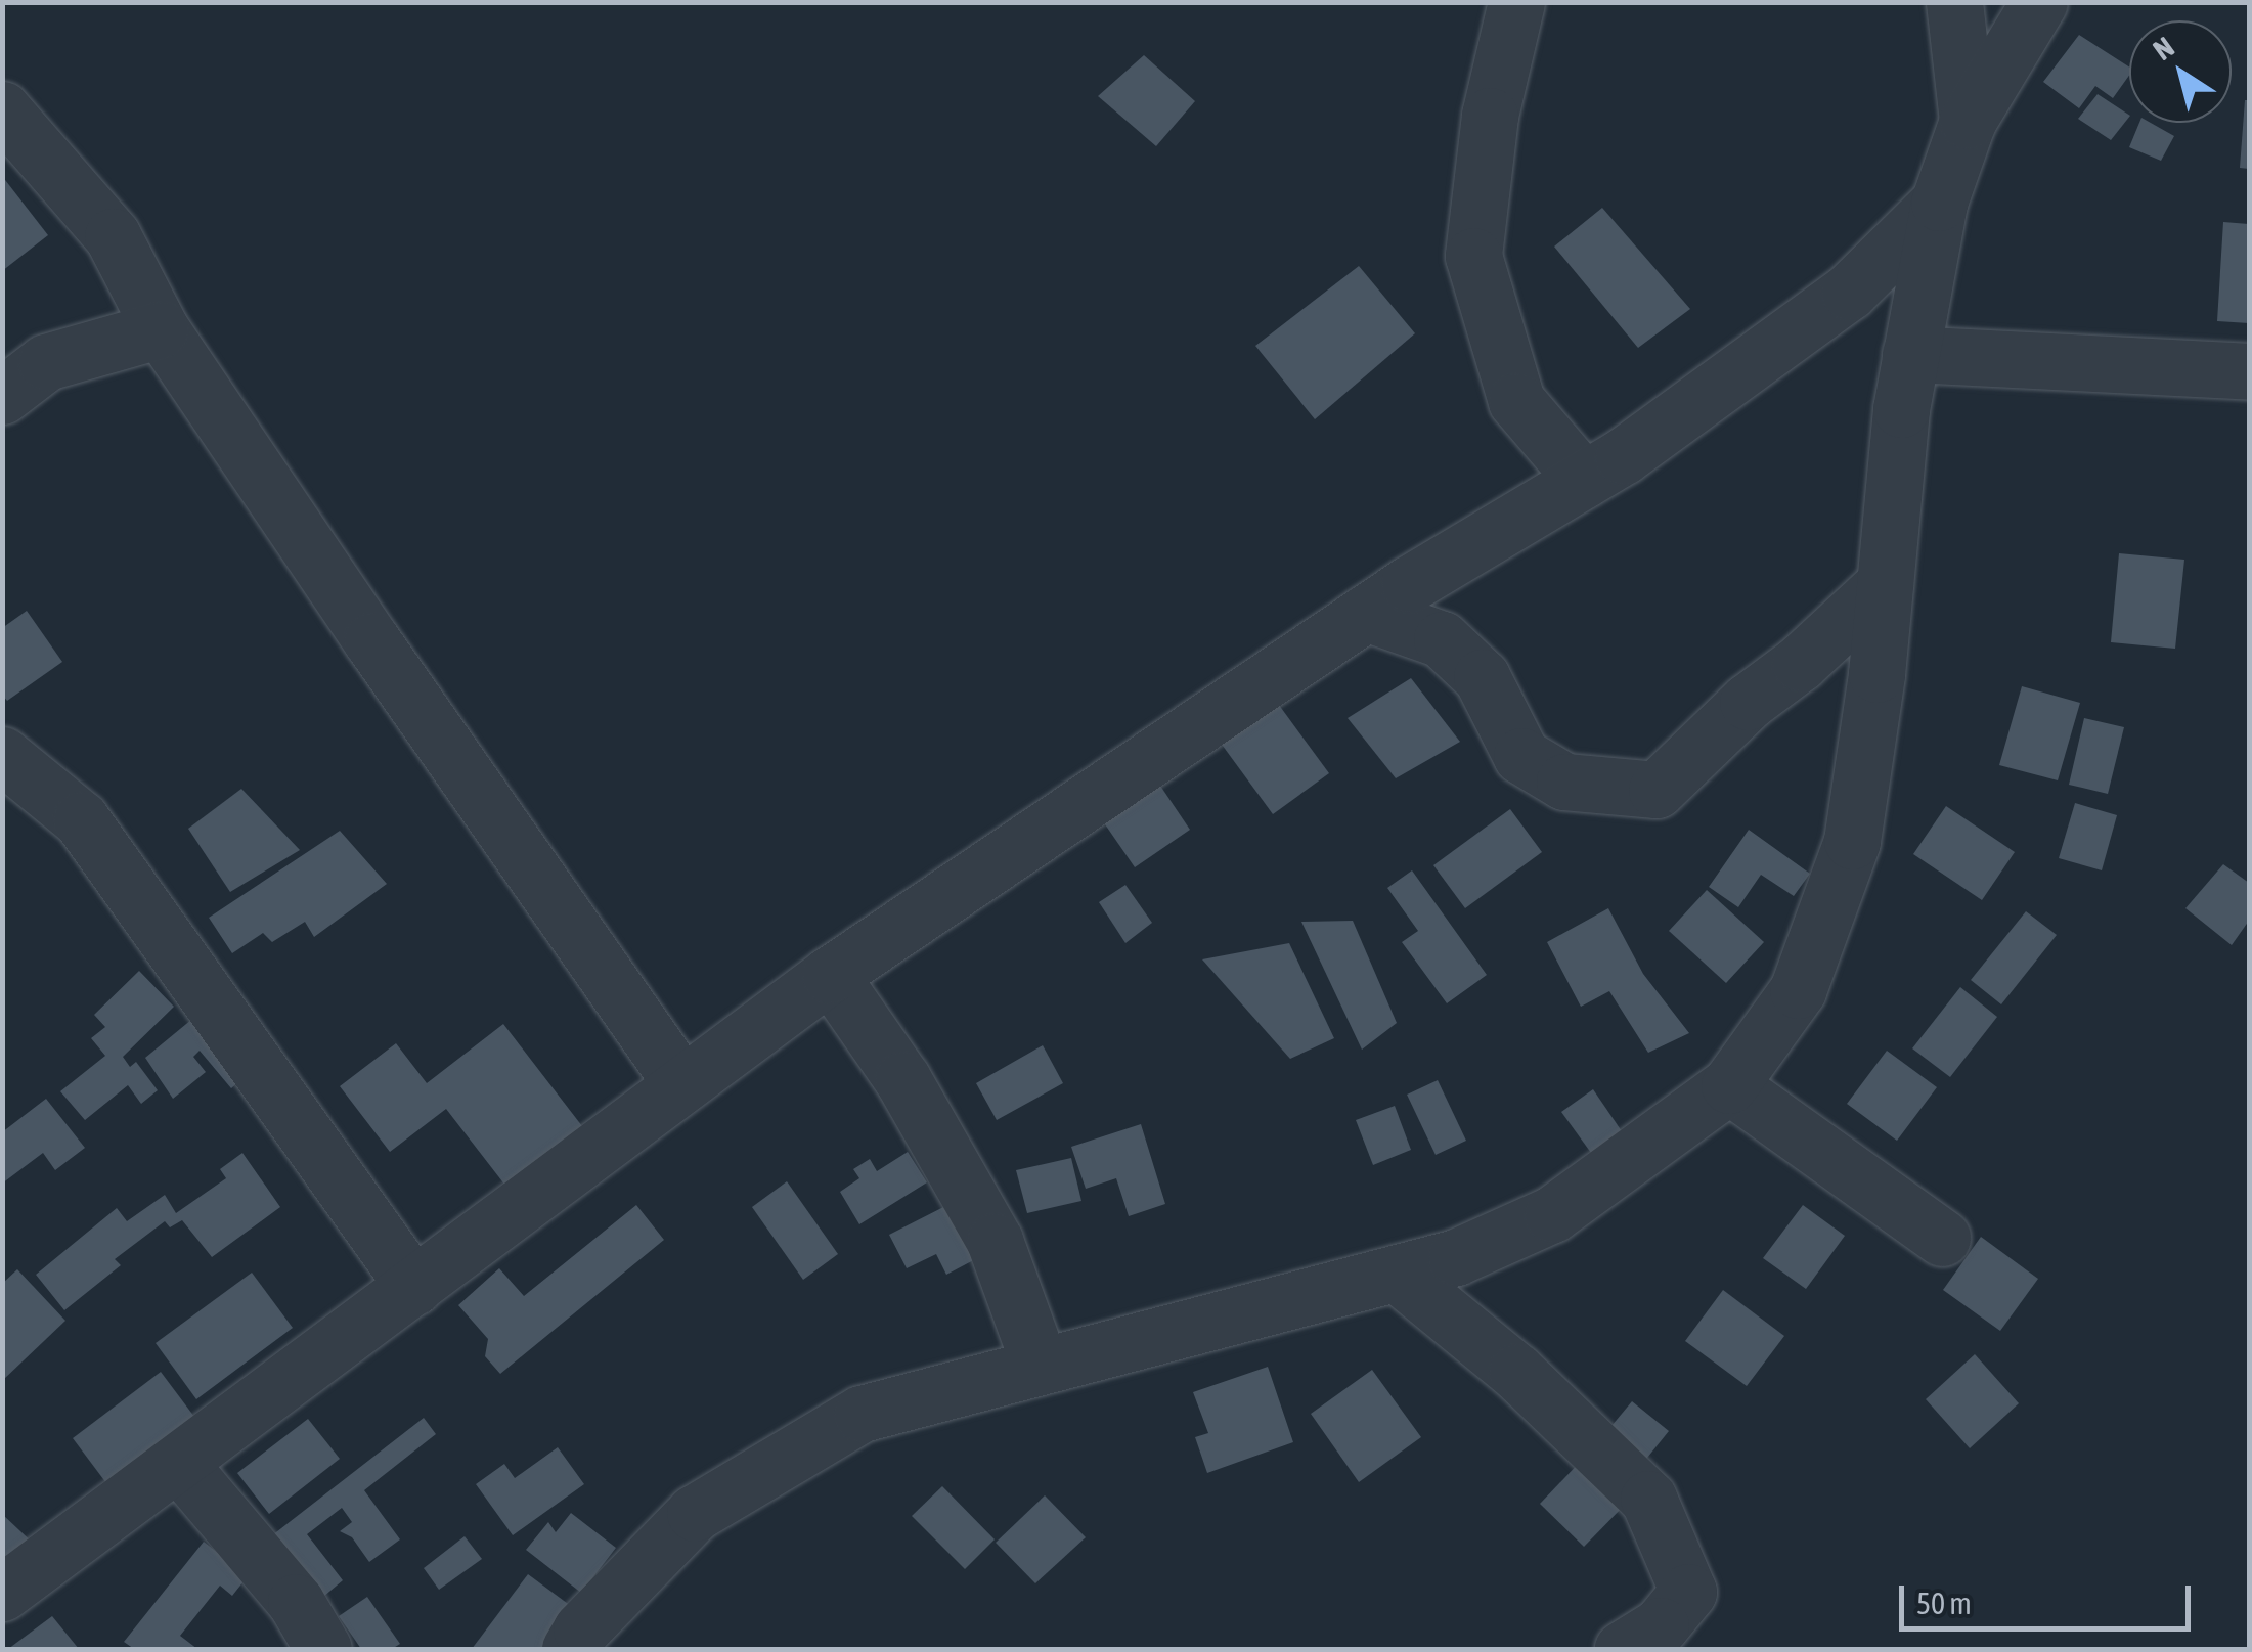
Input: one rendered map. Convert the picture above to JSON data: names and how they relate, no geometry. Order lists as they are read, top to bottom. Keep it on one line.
{"scale_bar":"50 m","north":"top left"}
